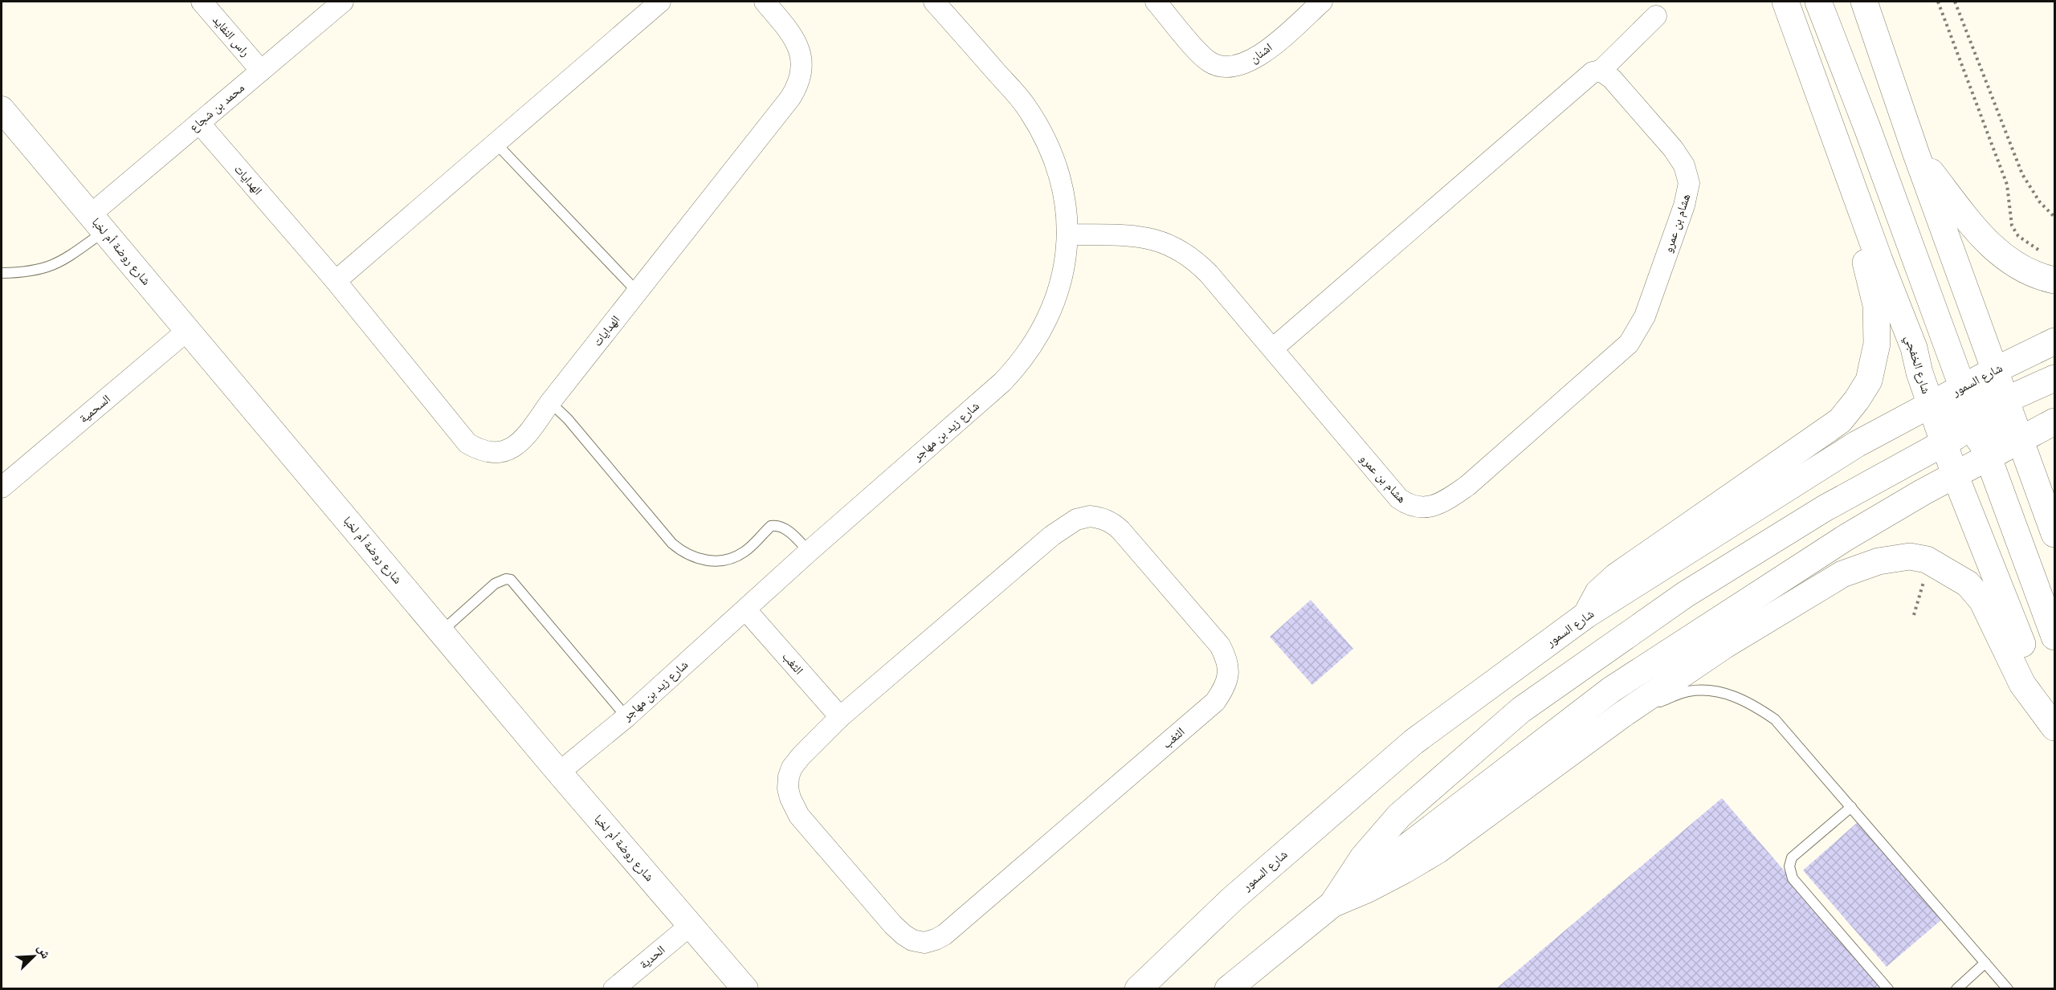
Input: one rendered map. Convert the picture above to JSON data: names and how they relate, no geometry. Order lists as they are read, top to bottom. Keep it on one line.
{"streets":{"main road":["شارع الخفجي","شارع السمور"],"street":["راس النفايد","اشنان","محمد بن شجاع","الهدايات","هشام بن عمرو","شارع روضة أم لخبا","السحمية","شارع زيد بن مهاجر","الثغب","الحدية"]},"crossings":[["راس النفايد","محمد بن شجاع"],["محمد بن شجاع","الهدايات"],["محمد بن شجاع","شارع روضة أم لخبا"],["هشام بن عمرو","شارع زيد بن مهاجر"],["شارع روضة أم لخبا","السحمية"],["شارع روضة أم لخبا","شارع زيد بن مهاجر"],["شارع روضة أم لخبا","الحدية"],["شارع الخفجي","شارع السمور"],["شارع زيد بن مهاجر","الثغب"]],"north":"top right"}
